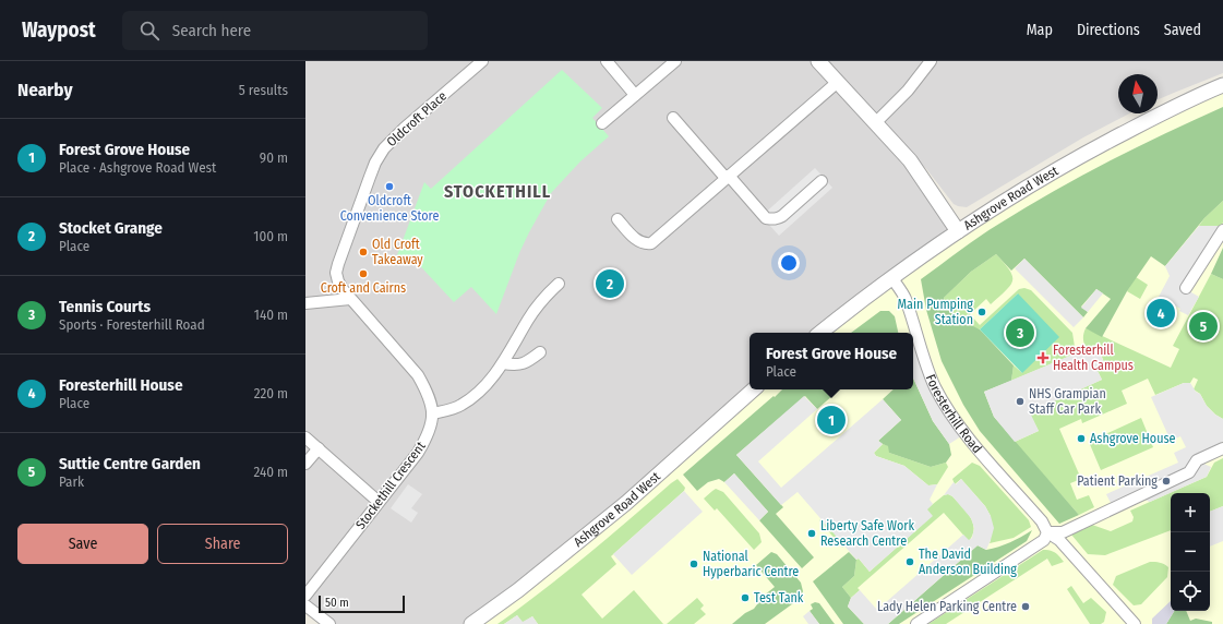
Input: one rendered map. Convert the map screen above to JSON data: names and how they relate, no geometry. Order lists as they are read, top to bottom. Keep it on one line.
{"streets":{"street":["Oldcroft Place","Ashgrove Road West","Foresterhill Road","Stockethill Crescent"]},"crossings":[["Oldcroft Place","Stockethill Crescent"],["Ashgrove Road West","Foresterhill Road"]],"districts":["STOCKETHILL"],"places":{"other":["Oldcroft Convenience Store","Old Croft Takeaway","Croft and Cairns","Main Pumping Station","NHS Grampian Staff Car Park","Ashgrove House","Patient Parking","Liberty Safe Work Research Centre","The David Anderson Building","National Hyperbaric Centre","Test Tank","Lady Helen Parking Centre"],"health":["Foresterhill Health Campus"]},"scale_bar":"50 m","north":"top","page":{"header":"Waypost","search":"Search here","nav":["Map","Directions","Saved"],"heading":["Nearby","5 results"],"list":[{"mark":"1","name":"Forest Grove House","note":"Place · Ashgrove Road West","value":"90 m"},{"mark":"2","name":"Stocket Grange","note":"Place","value":"100 m"},{"mark":"3","name":"Tennis Courts","note":"Sports · Foresterhill Road","value":"140 m"},{"mark":"4","name":"Foresterhill House","note":"Place","value":"220 m"},{"mark":"5","name":"Suttie Centre Garden","note":"Park","value":"240 m"}],"pins":["2","4","5","3","1"],"popup":["Forest Grove House","Place"],"map_buttons":["+","−"],"buttons":["Save","Share"],"scale":"50 m"}}
